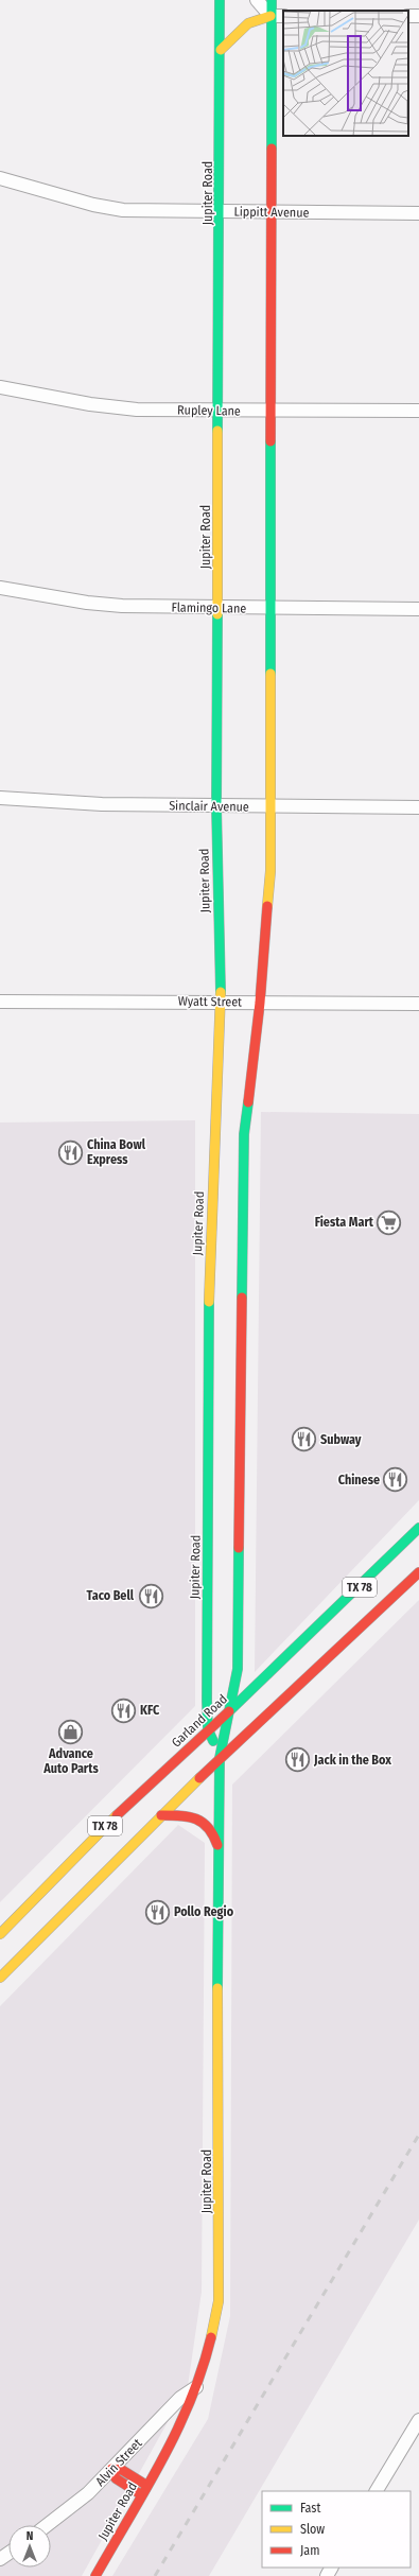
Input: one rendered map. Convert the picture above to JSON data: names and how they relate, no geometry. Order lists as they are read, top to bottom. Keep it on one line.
{"streets":{"main road":["Jupiter Road","TX 78","Garland Road"],"street":["Lippitt Avenue","Rupley Lane","Flamingo Lane","Sinclair Avenue","Wyatt Street","Alvin Street"]},"crossings":[["Jupiter Road","Lippitt Avenue"],["Jupiter Road","Rupley Lane"],["Jupiter Road","Flamingo Lane"],["Jupiter Road","Sinclair Avenue"],["Jupiter Road","Wyatt Street"],["Jupiter Road","TX 78"],["Jupiter Road","Garland Road"],["Jupiter Road","Alvin Street"]],"places":{"restaurant":["China Bowl Express","Subway","Chinese","Taco Bell","KFC","Jack in the Box","Pollo Regio"],"supermarket":["Fiesta Mart"],"shop":["Advance Auto Parts"]},"legend":["Fast","Slow","Jam"],"north":"top"}
